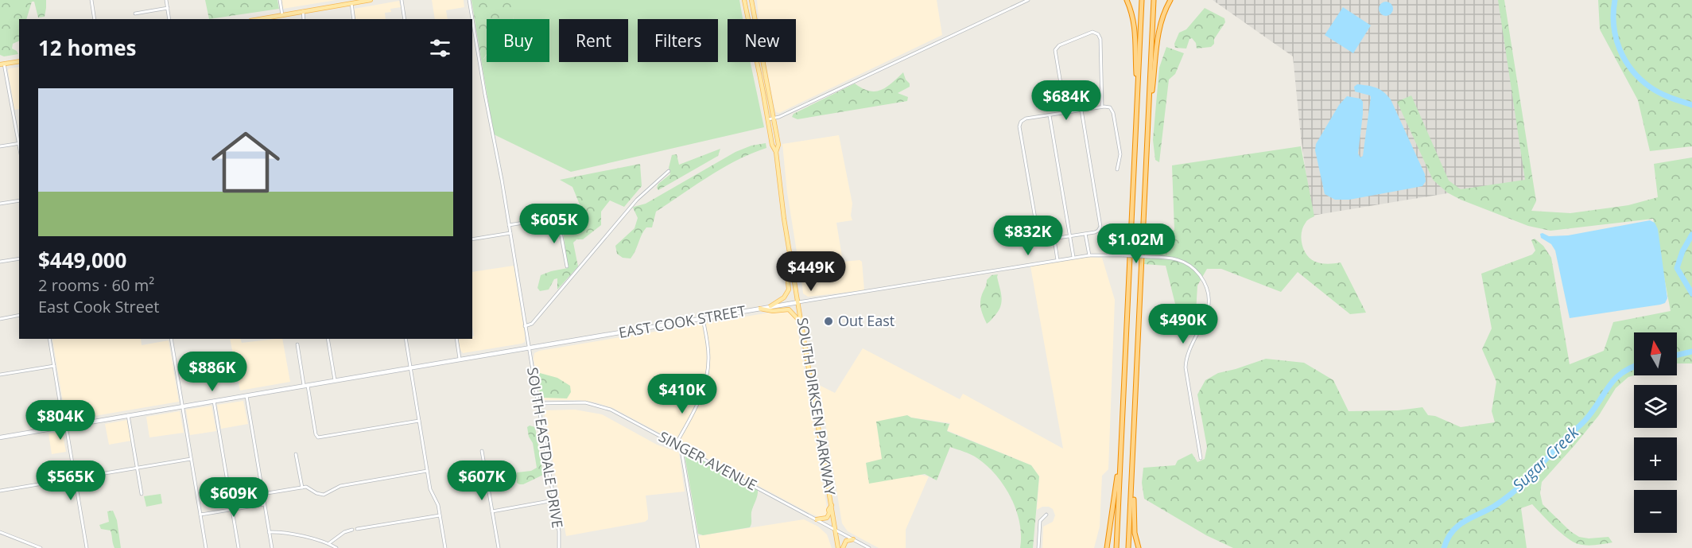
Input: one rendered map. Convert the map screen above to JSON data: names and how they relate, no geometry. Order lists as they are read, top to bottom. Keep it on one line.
{"streets":{"main road":["SOUTH DIRKSEN PARKWAY"],"street":["EAST COOK STREET","SOUTH EASTDALE DRIVE","SINGER AVENUE"]},"crossings":[["EAST COOK STREET","SOUTH DIRKSEN PARKWAY"],["EAST COOK STREET","SOUTH EASTDALE DRIVE"],["SOUTH DIRKSEN PARKWAY","SINGER AVENUE"],["SOUTH EASTDALE DRIVE","SINGER AVENUE"]],"water":["Sugar Creek"],"places":["Out East"],"north":"top","page":{"chip":["Buy","Rent","Filters","New"],"heading":"12 homes","list":[{"name":"$449,000","note":"2 rooms · 60 m² · East Cook Street"}],"price":["$684K","$605K","$832K","$1.02M","$449K","$490K","$886K","$410K","$804K","$565K","$607K","$609K"],"map_buttons":["+","−"]}}
